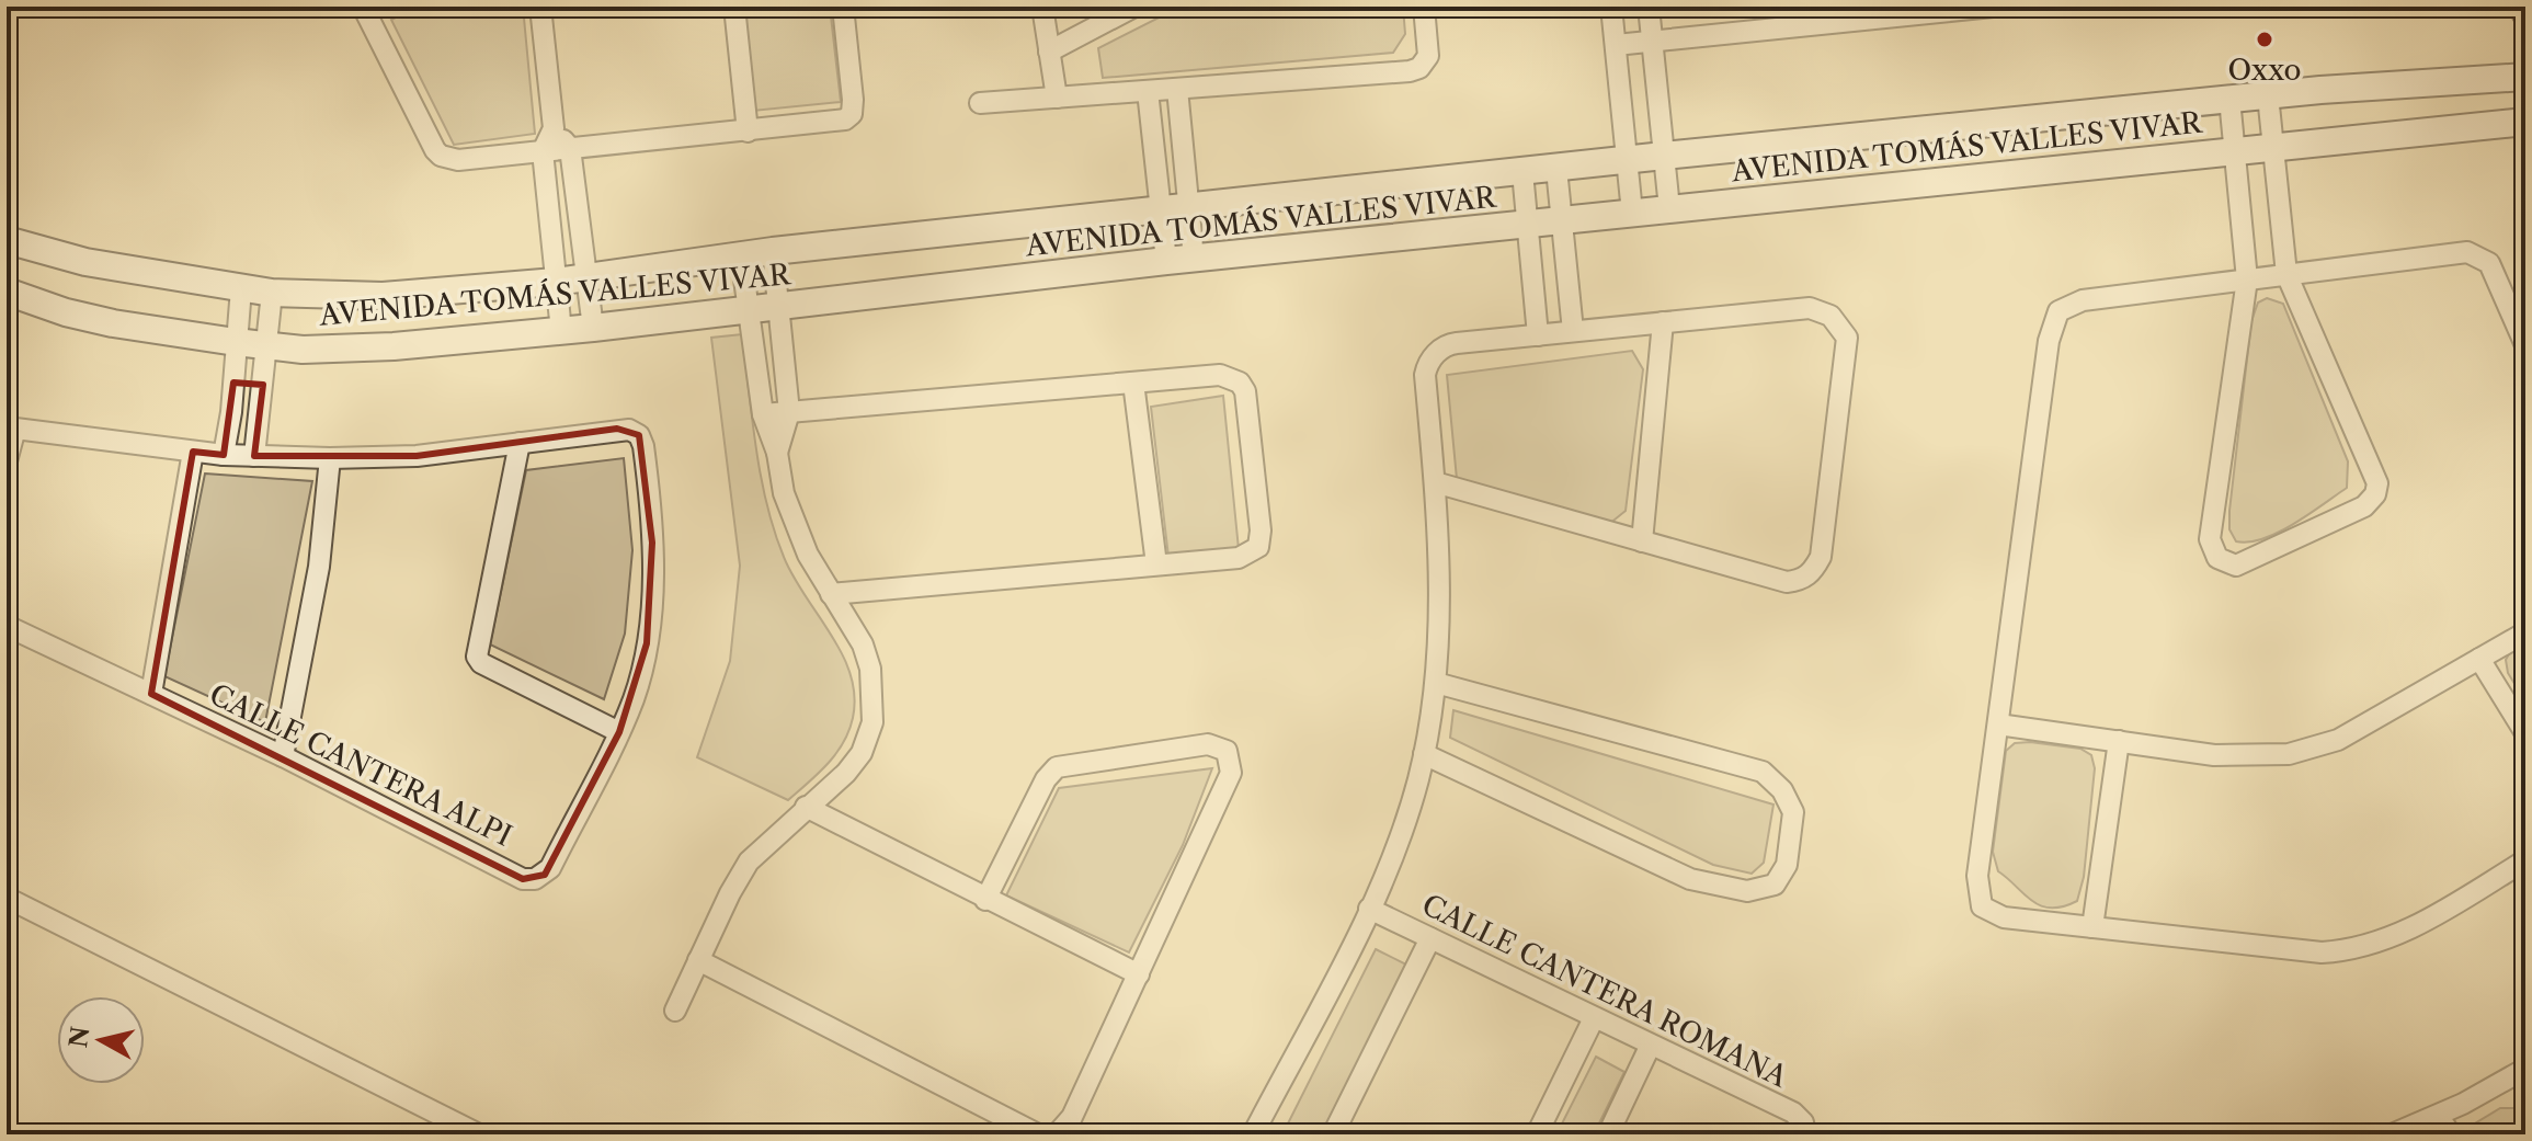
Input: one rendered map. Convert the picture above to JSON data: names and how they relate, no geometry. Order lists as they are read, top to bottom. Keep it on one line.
{"streets":{"main road":["AVENIDA TOMÁS VALLES VIVAR"],"street":["CALLE CANTERA ALPI","CALLE CANTERA ROMANA"]},"places":["Oxxo"],"north":"left"}
